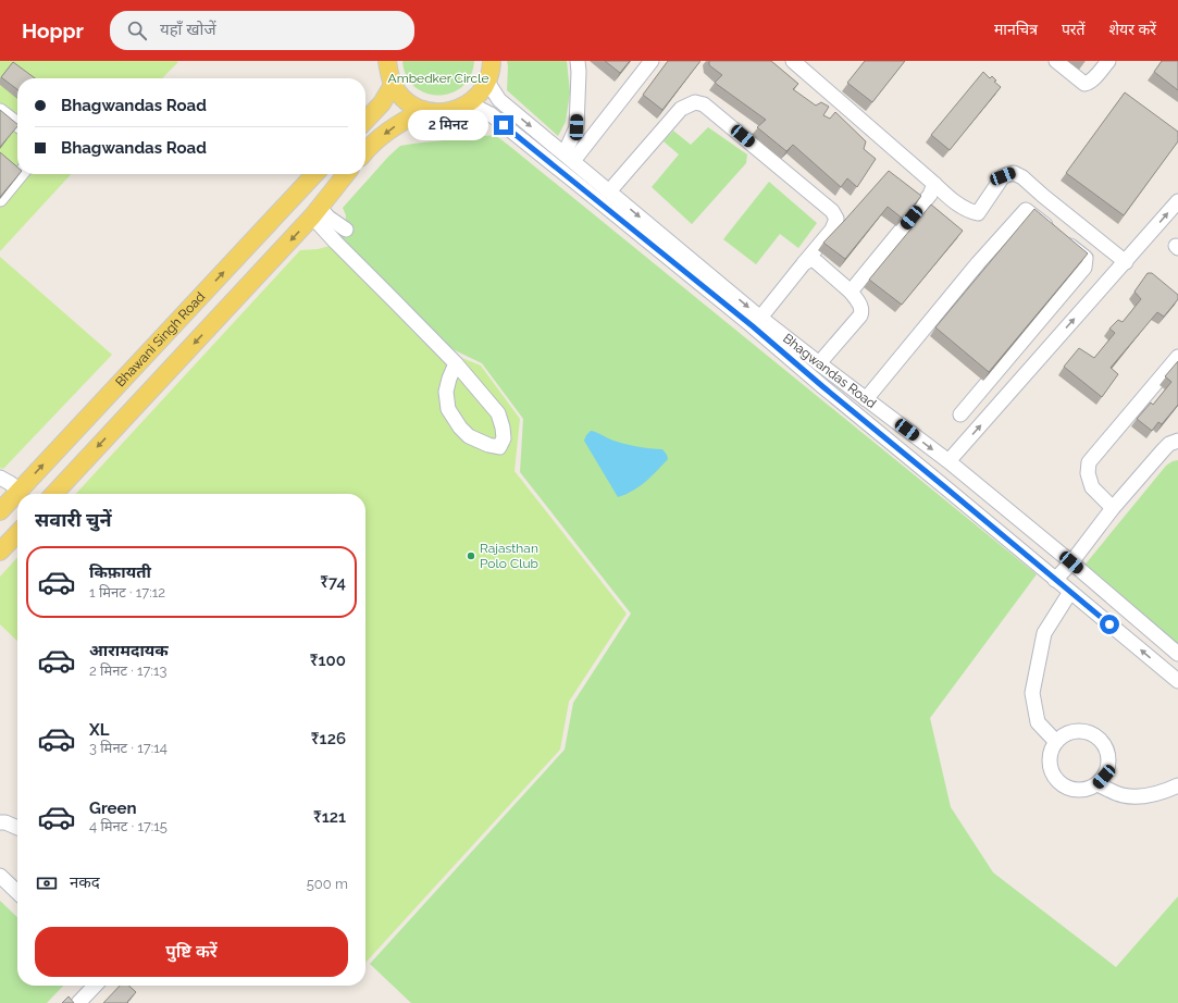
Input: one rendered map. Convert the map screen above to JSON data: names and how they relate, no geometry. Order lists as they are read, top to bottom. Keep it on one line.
{"streets":{"main road":["Bhawani Singh Road"],"street":["Bhagwandas Road"]},"parks":["Ambedker Circle"],"places":["Rajasthan Polo Club"],"page":{"header":"Hoppr","search":"यहाँ खोजें","nav":["मानचित्र","परतें","शेयर करें"],"banner":["Bhagwandas Road","Bhagwandas Road"],"bubble":"2 मिनट","heading":"सवारी चुनें","list":[{"name":"किफ़ायती","note":"1 मिनट · 17:12","value":"₹74"},{"name":"आरामदायक","note":"2 मिनट · 17:13","value":"₹100"},{"name":"XL","note":"3 मिनट · 17:14","value":"₹126"},{"name":"Green","note":"4 मिनट · 17:15","value":"₹121"}],"pay":["नकद","500 m"],"buttons":"पुष्टि करें"}}
